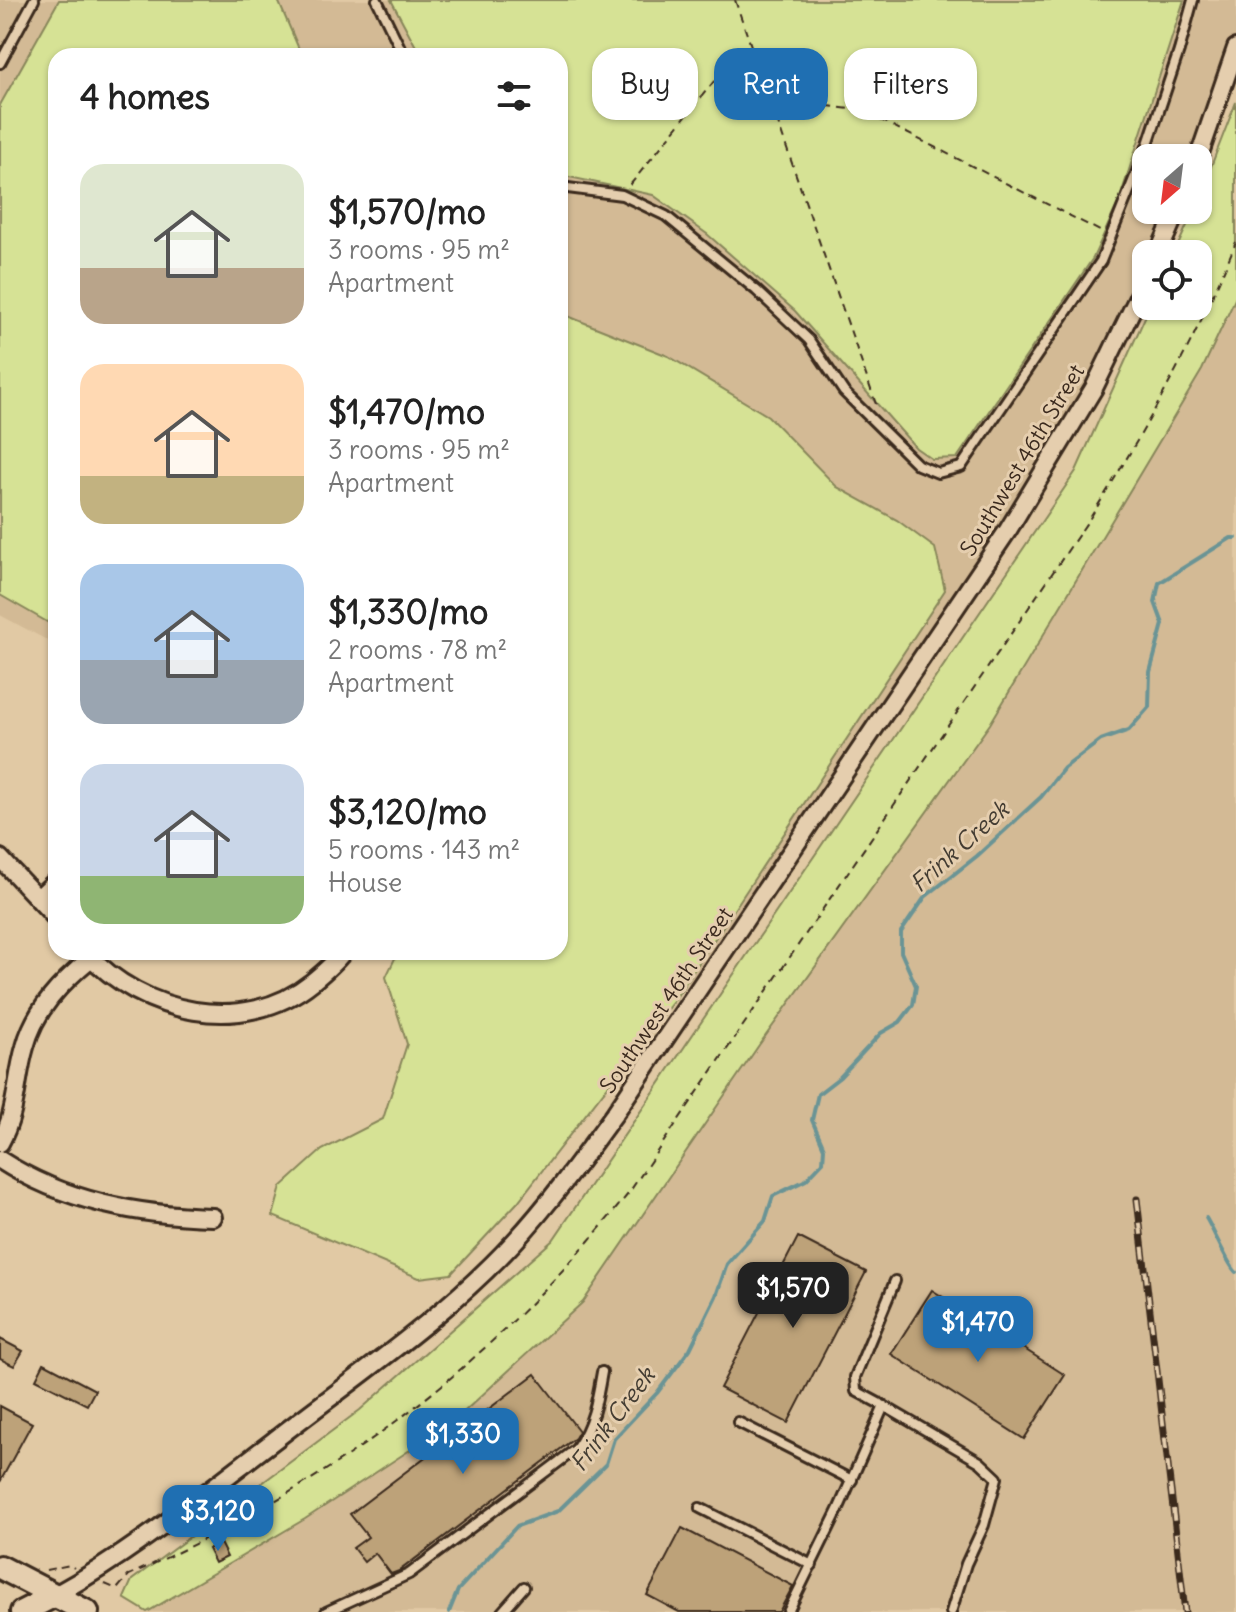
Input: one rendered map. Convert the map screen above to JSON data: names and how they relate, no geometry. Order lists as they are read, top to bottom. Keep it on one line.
{"streets":{"street":["Southwest 46th Street"]},"water":["Frink Creek"],"north":"bottom left","page":{"chip":["Buy","Rent","Filters"],"heading":"4 homes","list":[{"name":"$1,570/mo","note":"3 rooms · 95 m² · Apartment"},{"name":"$1,470/mo","note":"3 rooms · 95 m² · Apartment"},{"name":"$1,330/mo","note":"2 rooms · 78 m² · Apartment"},{"name":"$3,120/mo","note":"5 rooms · 143 m² · House"}],"price":["$1,570","$1,470","$1,330","$3,120"]}}
